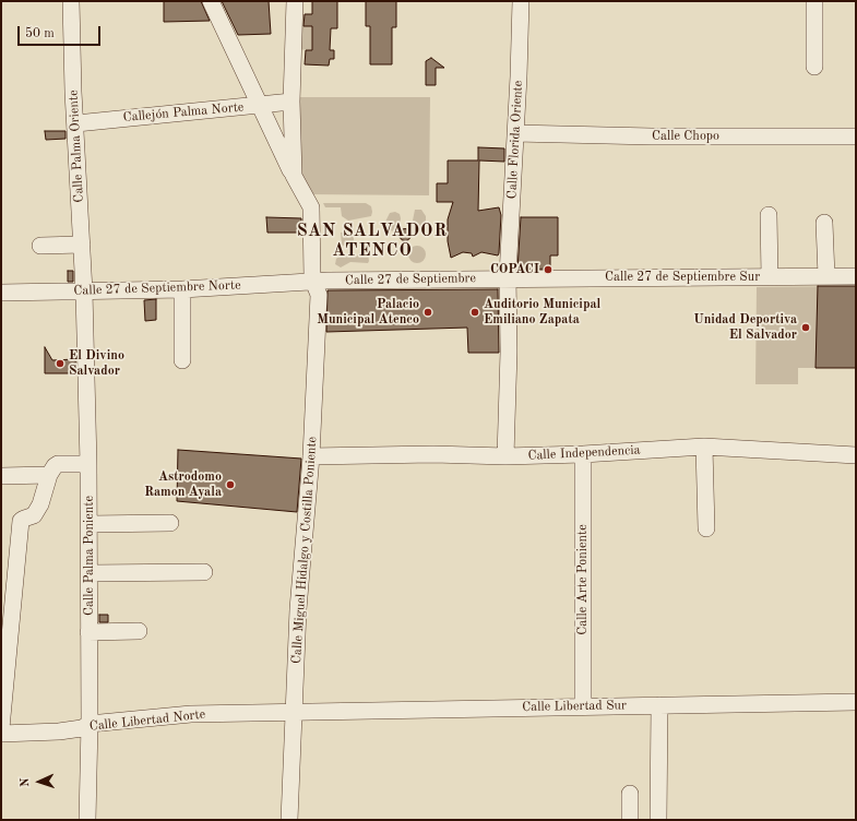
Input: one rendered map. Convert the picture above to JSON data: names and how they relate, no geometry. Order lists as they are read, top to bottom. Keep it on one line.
{"streets":{"street":["Callejón Palma Norte","Calle Chopo","Calle Florida Oriente","Calle Palma Oriente","Calle 27 de Septiembre Sur","Calle 27 de Septiembre","Calle 27 de Septiembre Norte","Calle Independencia","Calle Miguel Hidalgo y Costilla Poniente","Calle Palma Poniente","Calle Arte Poniente","Calle Libertad Sur","Calle Libertad Norte"]},"crossings":[["Callejón Palma Norte","Calle Palma Oriente"],["Callejón Palma Norte","Calle Miguel Hidalgo y Costilla Poniente"],["Calle Chopo","Calle Florida Oriente"],["Calle Florida Oriente","Calle 27 de Septiembre Sur"],["Calle Florida Oriente","Calle 27 de Septiembre"],["Calle Florida Oriente","Calle Independencia"],["Calle Palma Oriente","Calle 27 de Septiembre Norte"],["Calle Palma Oriente","Calle Palma Poniente"],["Calle 27 de Septiembre Sur","Calle 27 de Septiembre"],["Calle 27 de Septiembre","Calle 27 de Septiembre Norte"],["Calle 27 de Septiembre","Calle Miguel Hidalgo y Costilla Poniente"],["Calle 27 de Septiembre Norte","Calle Miguel Hidalgo y Costilla Poniente"],["Calle 27 de Septiembre Norte","Calle Palma Poniente"],["Calle Independencia","Calle Miguel Hidalgo y Costilla Poniente"],["Calle Independencia","Calle Arte Poniente"],["Calle Miguel Hidalgo y Costilla Poniente","Calle Libertad Sur"],["Calle Miguel Hidalgo y Costilla Poniente","Calle Libertad Norte"],["Calle Palma Poniente","Calle Libertad Norte"],["Calle Arte Poniente","Calle Libertad Sur"],["Calle Libertad Sur","Calle Libertad Norte"]],"districts":["SAN SALVADOR ATENCO"],"places":["COPACI","Palacio Municipal Atenco","Auditorio Municipal Emiliano Zapata","Unidad Deportiva El Salvador","El Divino Salvador","Astrodomo Ramon Ayala"],"scale_bar":"50 m","north":"left"}
